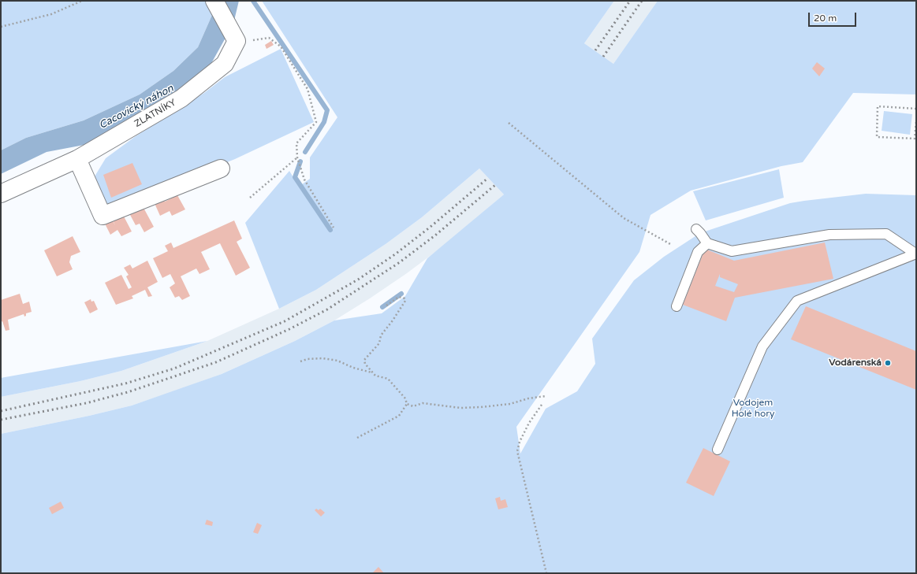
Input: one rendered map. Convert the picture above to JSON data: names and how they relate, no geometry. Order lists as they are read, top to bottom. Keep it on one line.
{"streets":{"street":["ZLATNÍKY"]},"water":["Cacovický náhon"],"parks":["Vodojem Holé hory"],"places":["Vodárenská"],"scale_bar":"20 m"}
